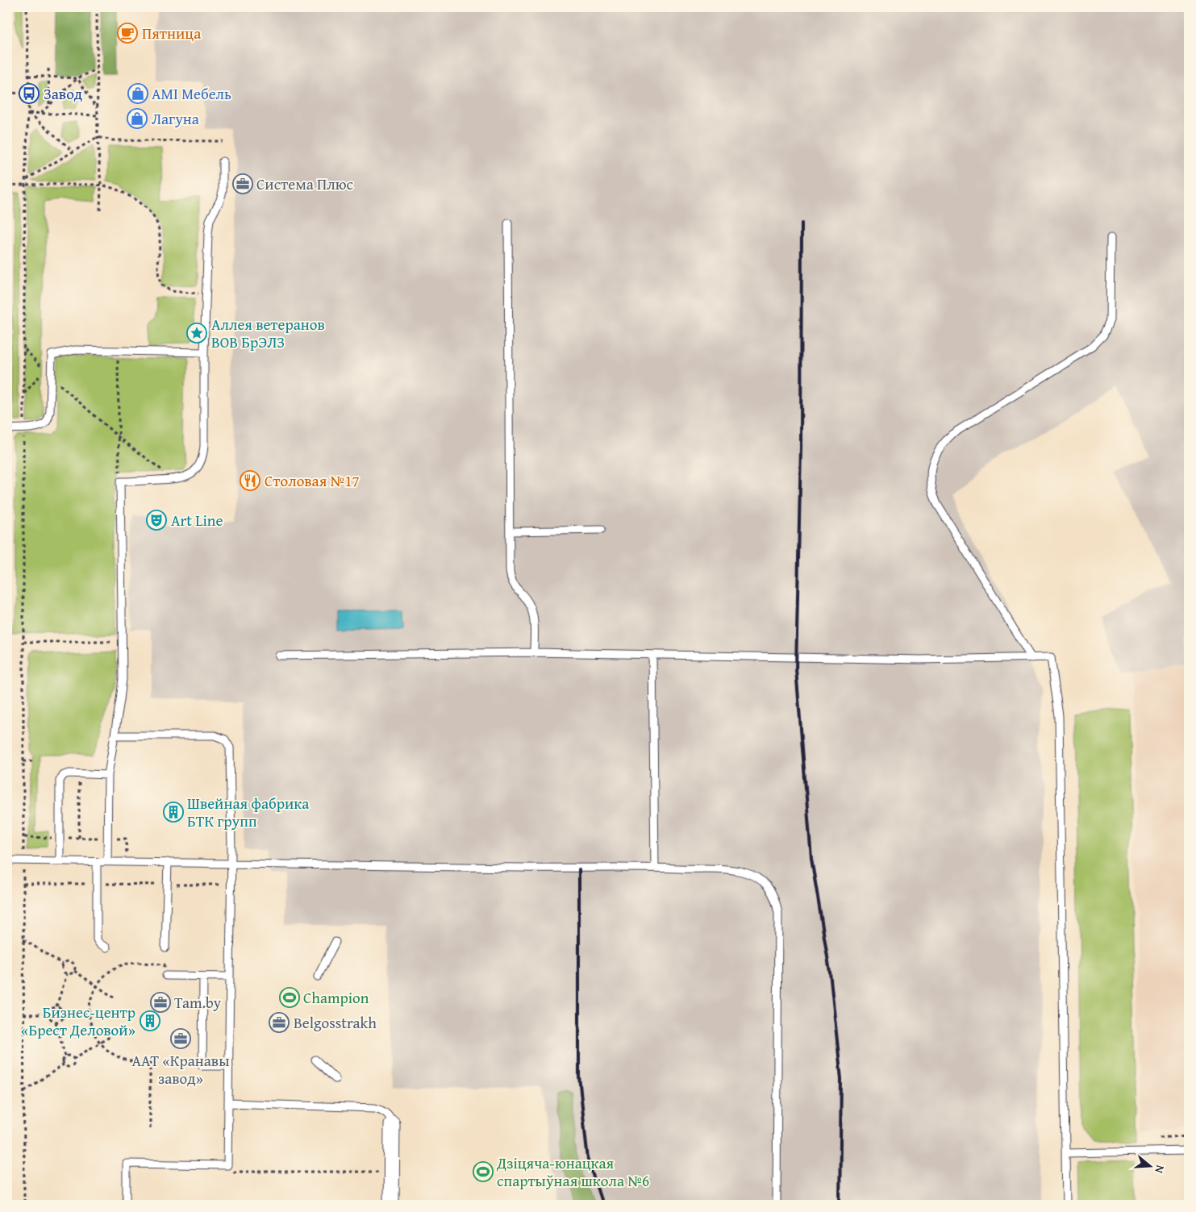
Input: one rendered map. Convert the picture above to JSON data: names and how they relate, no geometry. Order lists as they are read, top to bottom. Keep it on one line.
{"places":{"cafe":["Пятница"],"bus stop":["Завод"],"shop":["AMI Мебель","Лагуна"],"office":["Система Плюс","Tam.by","Belgosstrakh","ААТ «Кранавы завод»"],"place":["Аллея ветеранов ВОВ БрЭЛЗ"],"restaurant":["Столовая №17"],"theatre":["Art Line"],"building":["Швейная фабрика БТК групп","Бизнес-центр «Брест Деловой»"],"sports":["Champion","Дзіцяча-юнацкая спартыўная школа №6"]},"north":"right"}
